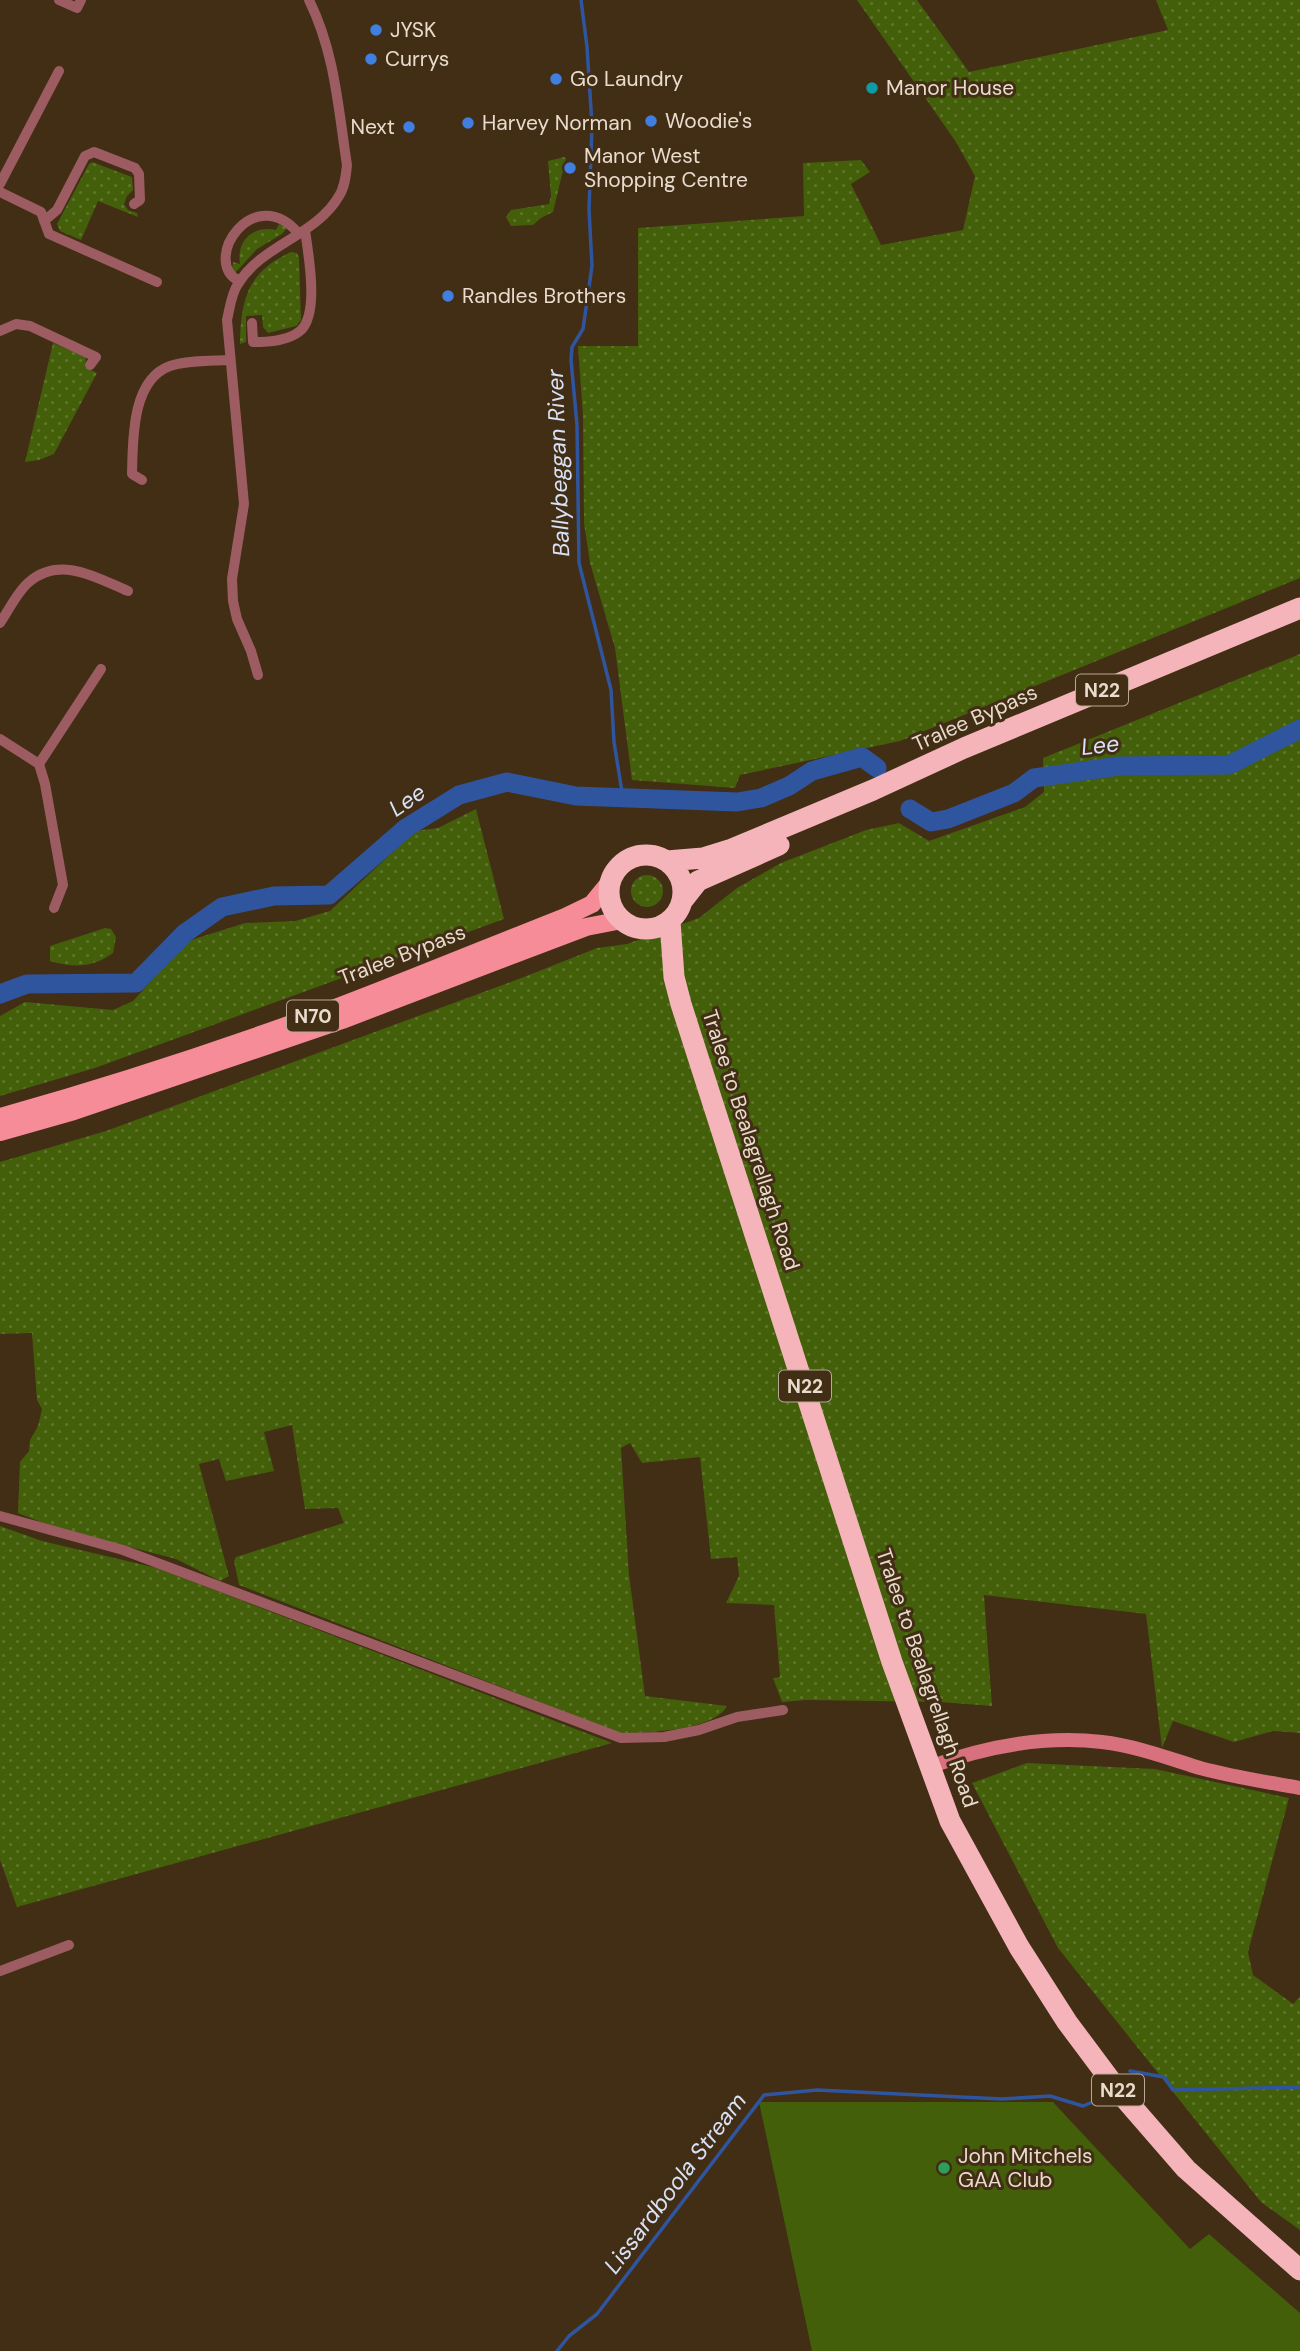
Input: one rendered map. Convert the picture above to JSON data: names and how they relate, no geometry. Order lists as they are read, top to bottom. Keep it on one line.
{"streets":{"highway":["N22","Tralee Bypass","Tralee to Bealagrellagh Road"],"main road":["N70"]},"crossings":[["N22","Tralee Bypass"],["N22","Tralee to Bealagrellagh Road"],["Tralee Bypass","Tralee to Bealagrellagh Road"]],"water":["Ballybeggan River","Lee","Lissardboola Stream"],"places":["JYSK","Currys","Go Laundry","Manor House","Woodie's","Harvey Norman","Next","Manor West Shopping Centre","Randles Brothers","John Mitchels GAA Club"]}
